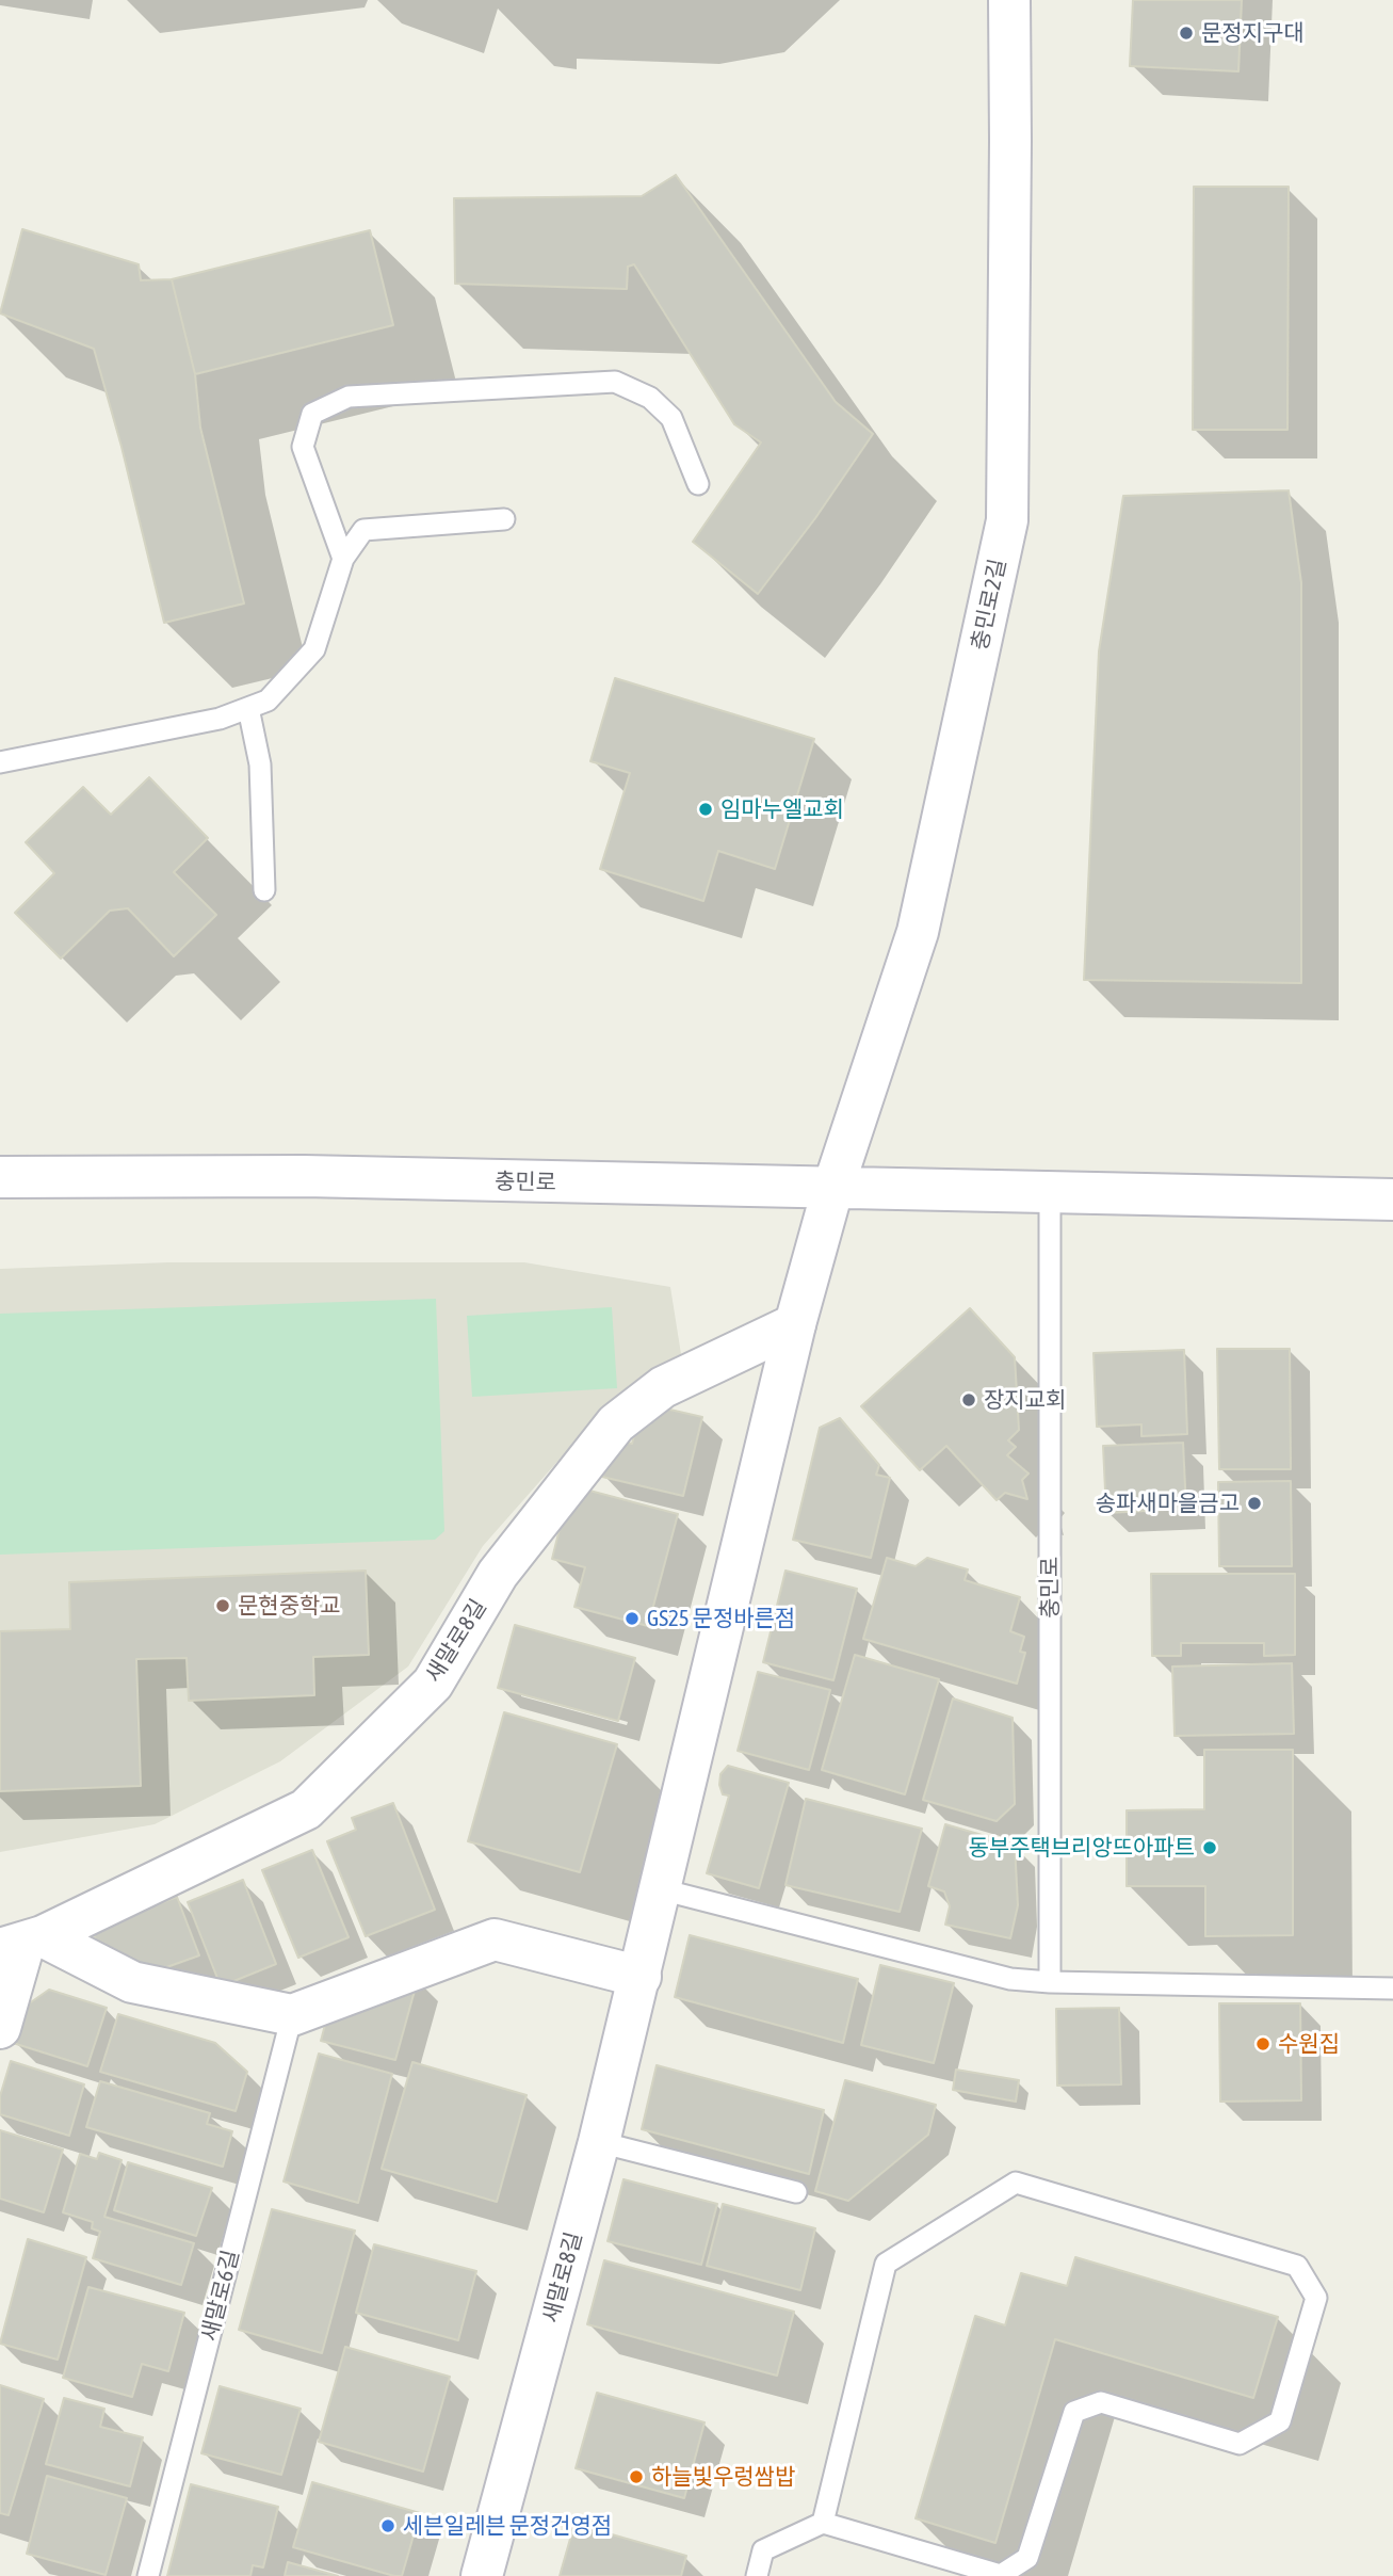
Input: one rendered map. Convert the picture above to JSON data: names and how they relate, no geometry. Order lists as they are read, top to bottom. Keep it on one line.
{"streets":{"street":["충민로2길","충민로","새말로8길"],"lane":["새말로6길"]},"crossings":[["충민로2길","충민로"],["충민로2길","새말로8길"],["충민로","새말로8길"]],"places":["문정지구대","임마누엘교회","장지교회","송파새마을금고","문현중학교","GS25 문정바른점","동부주택브리앙뜨아파트","수원집","하늘빛우렁쌈밥","세븐일레븐 문정건영점"]}
